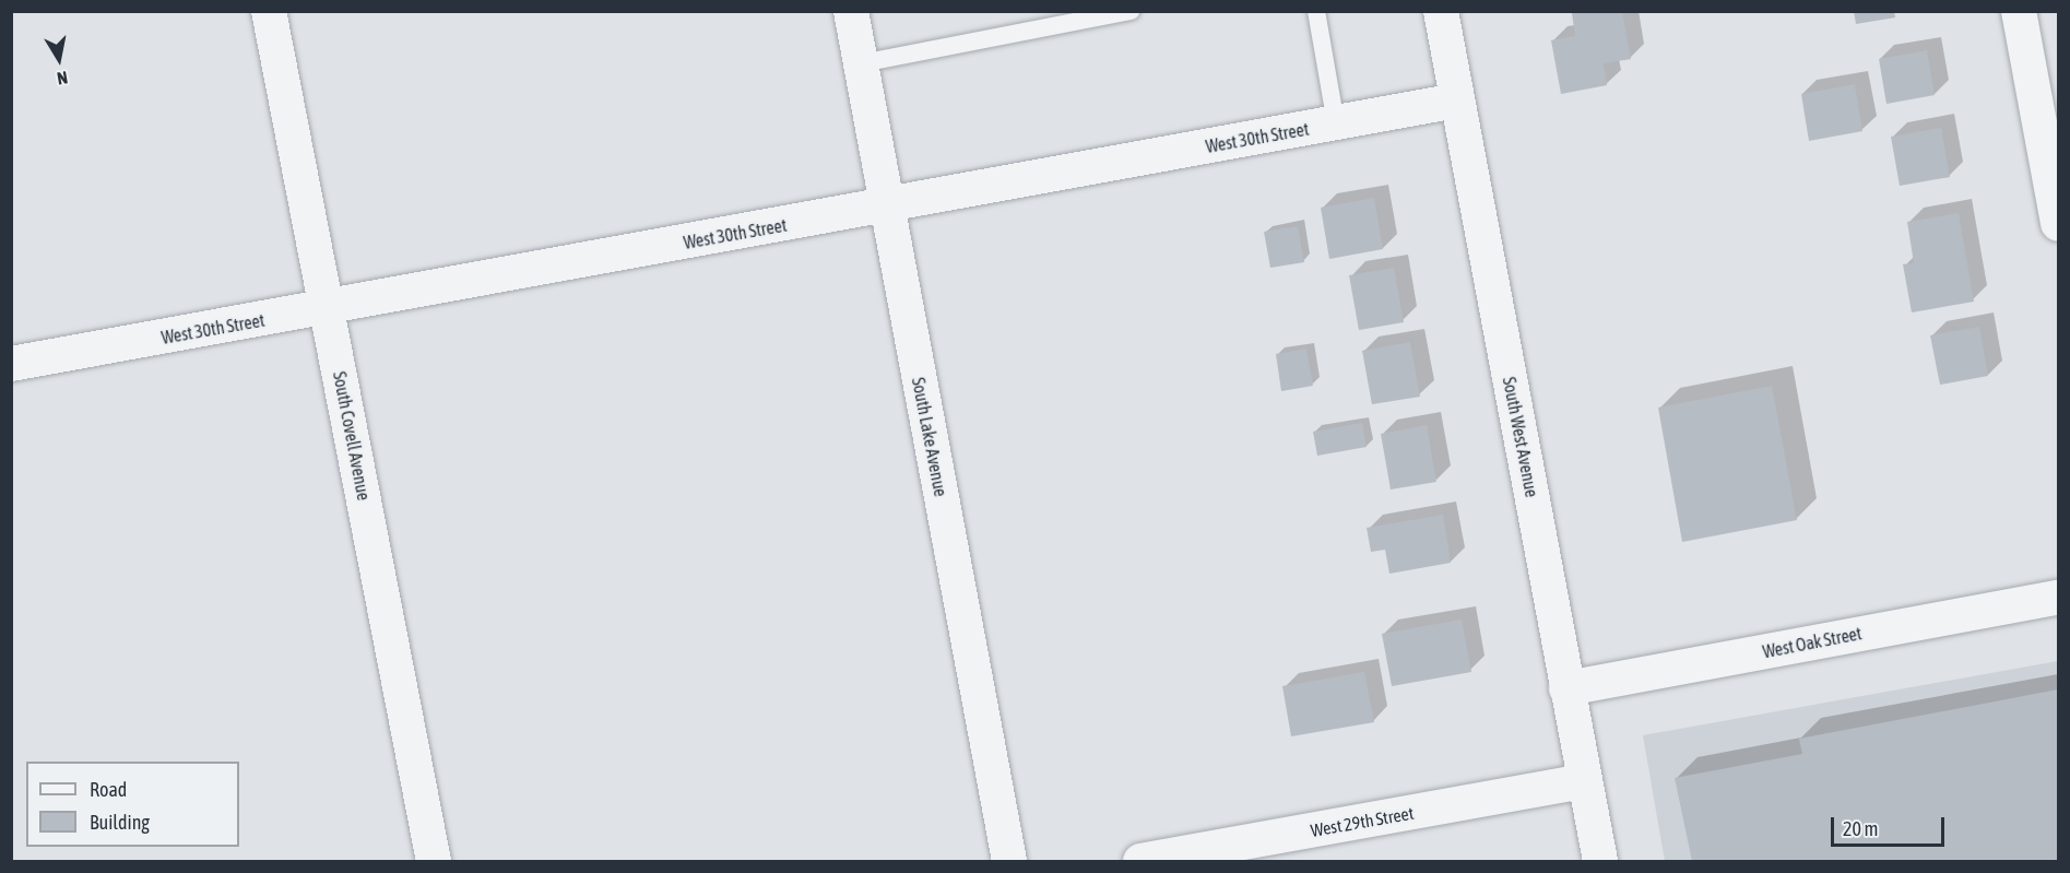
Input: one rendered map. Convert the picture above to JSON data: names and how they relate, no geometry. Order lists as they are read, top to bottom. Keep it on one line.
{"streets":{"street":["West 30th Street","South Covell Avenue","South Lake Avenue","South West Avenue","West Oak Street","West 29th Street"]},"crossings":[["West 30th Street","South Covell Avenue"],["West 30th Street","South Lake Avenue"],["West 30th Street","South West Avenue"],["South West Avenue","West Oak Street"],["South West Avenue","West 29th Street"]],"legend":["Road","Building"],"scale_bar":"20 m","north":"bottom"}
